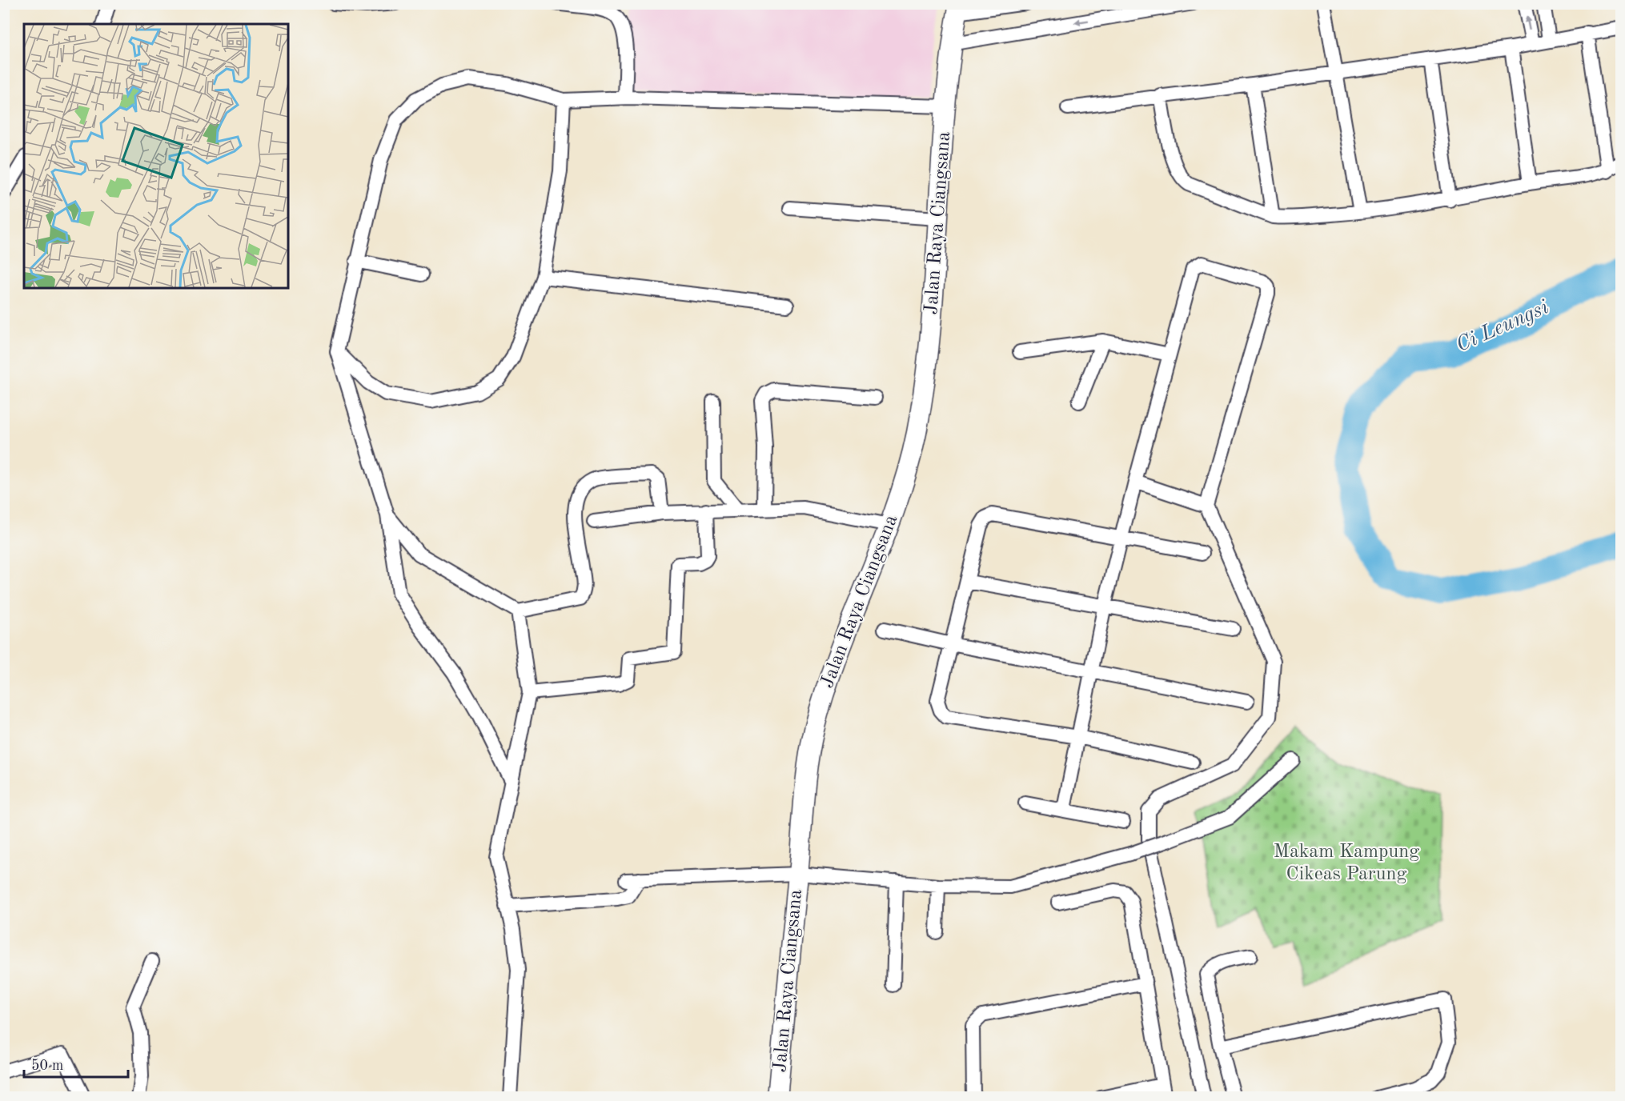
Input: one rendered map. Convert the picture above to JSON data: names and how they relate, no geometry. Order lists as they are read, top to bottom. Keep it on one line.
{"streets":{"main road":["Jalan Raya Ciangsana"]},"water":["Ci Leungsi"],"parks":["Makam Kampung Cikeas Parung"],"scale_bar":"50 m"}
